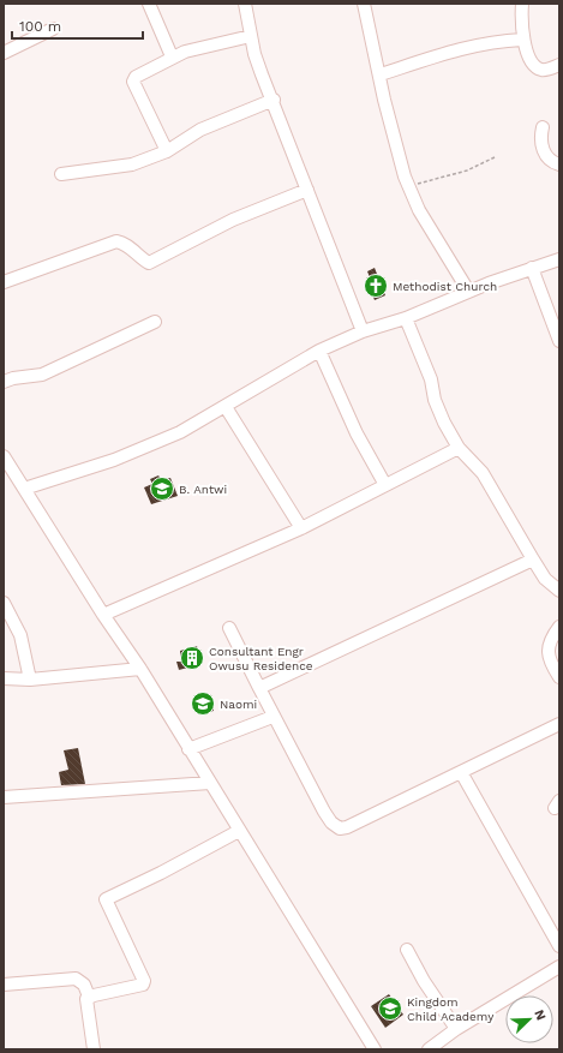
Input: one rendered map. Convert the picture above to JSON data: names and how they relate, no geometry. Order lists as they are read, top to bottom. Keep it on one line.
{"places":{"church":["Methodist Church"],"school or university":["B. Antwi","Naomi","Kingdom Child Academy"],"building":["Consultant Engr Owusu Residence"]},"scale_bar":"100 m","north":"top right"}
